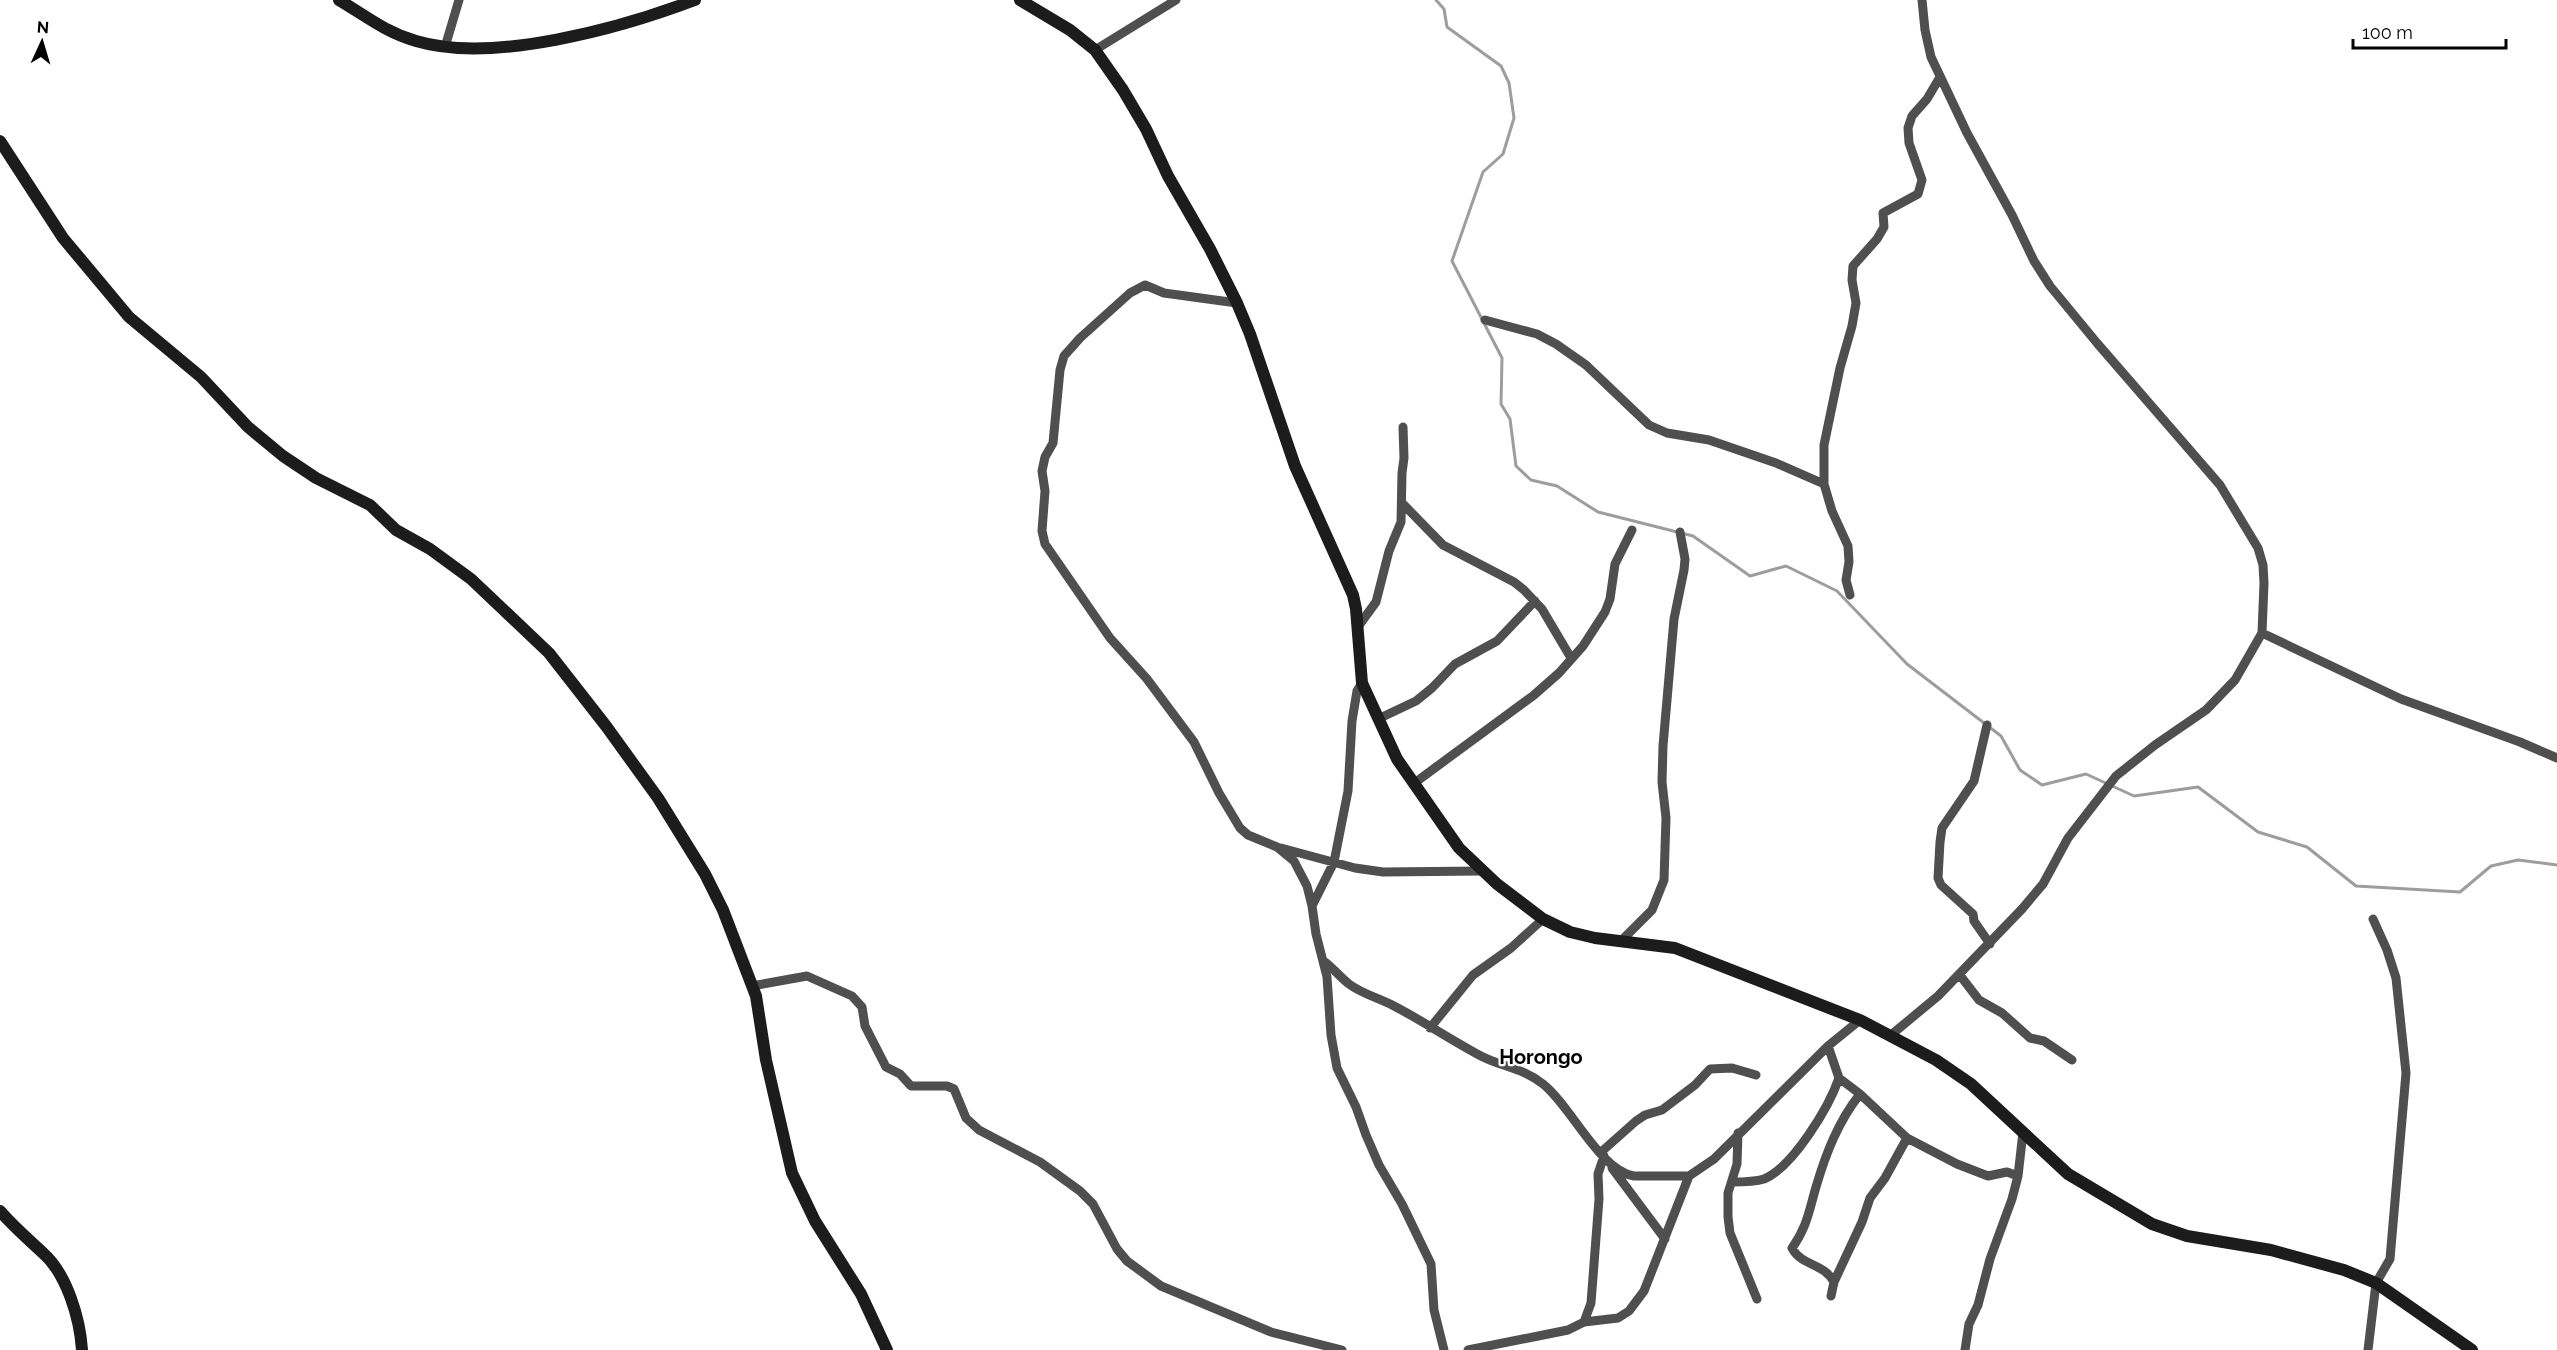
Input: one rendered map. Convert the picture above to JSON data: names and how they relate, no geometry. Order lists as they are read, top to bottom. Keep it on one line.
{"districts":["Horongo"],"scale_bar":"100 m","north":"top"}
